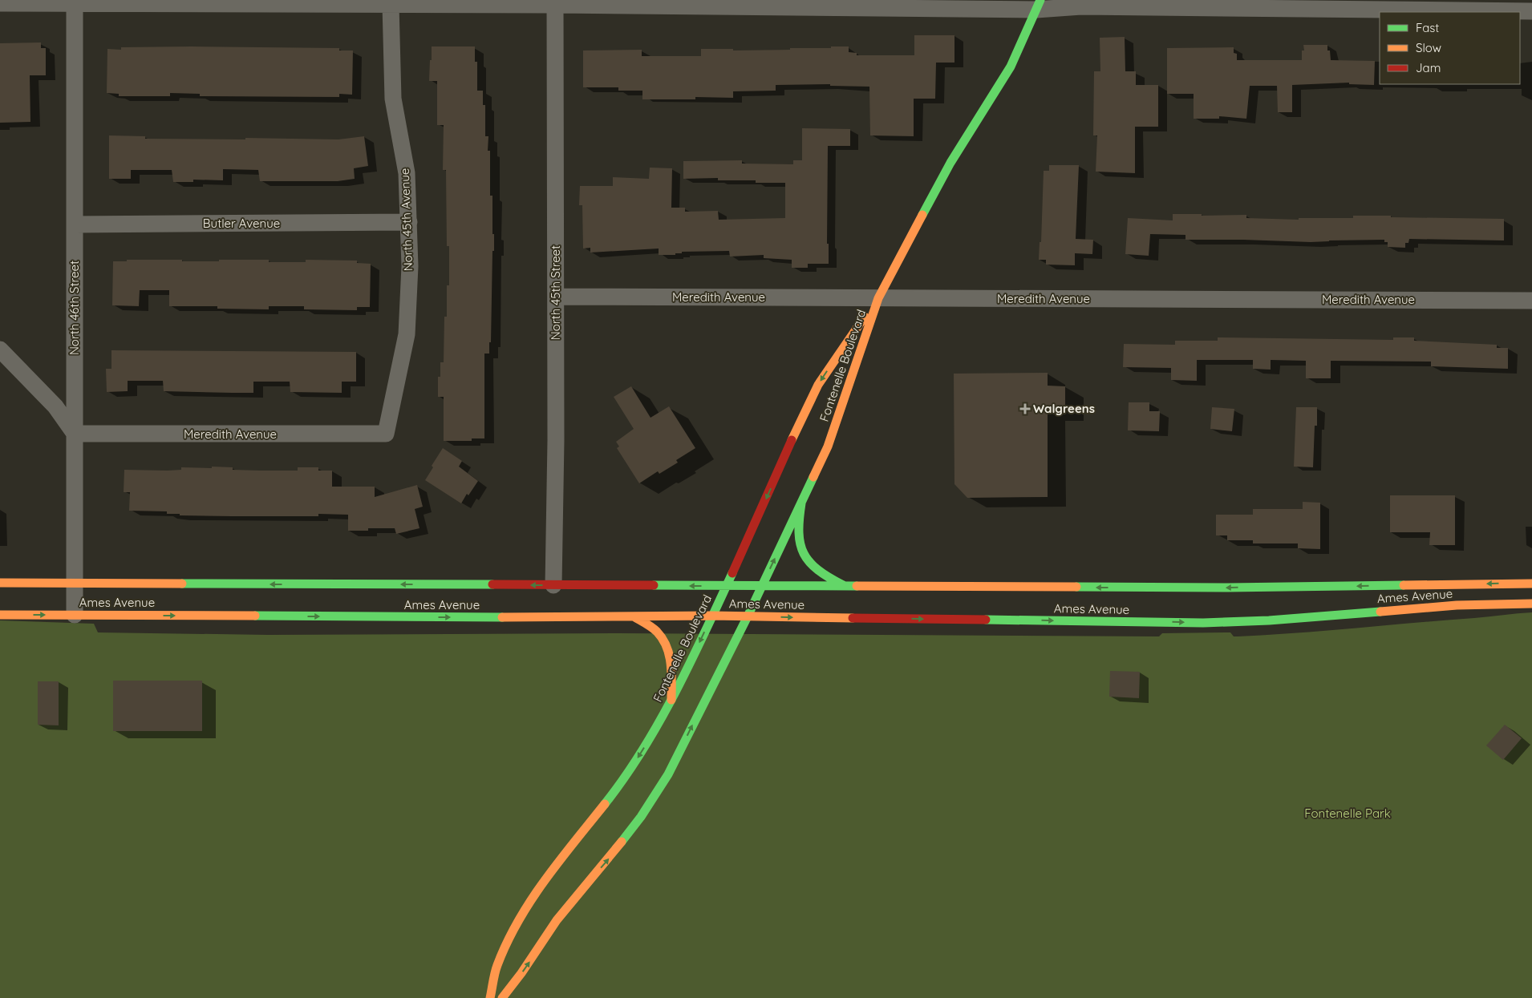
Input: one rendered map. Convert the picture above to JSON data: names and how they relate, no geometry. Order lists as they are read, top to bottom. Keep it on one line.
{"streets":{"main road":["Fontenelle Boulevard","Ames Avenue"],"street":["North 45th Avenue","Butler Avenue","North 45th Street","Meredith Avenue","North 46th Street"]},"crossings":[["North 45th Avenue","Butler Avenue"],["North 45th Avenue","Meredith Avenue"],["Butler Avenue","North 46th Street"],["North 45th Street","Meredith Avenue"],["North 45th Street","Ames Avenue"],["Meredith Avenue","North 46th Street"],["Meredith Avenue","Fontenelle Boulevard"],["North 46th Street","Ames Avenue"],["Fontenelle Boulevard","Ames Avenue"]],"parks":["Fontenelle Park"],"places":{"health":["Walgreens"]},"legend":["Fast","Slow","Jam"]}
